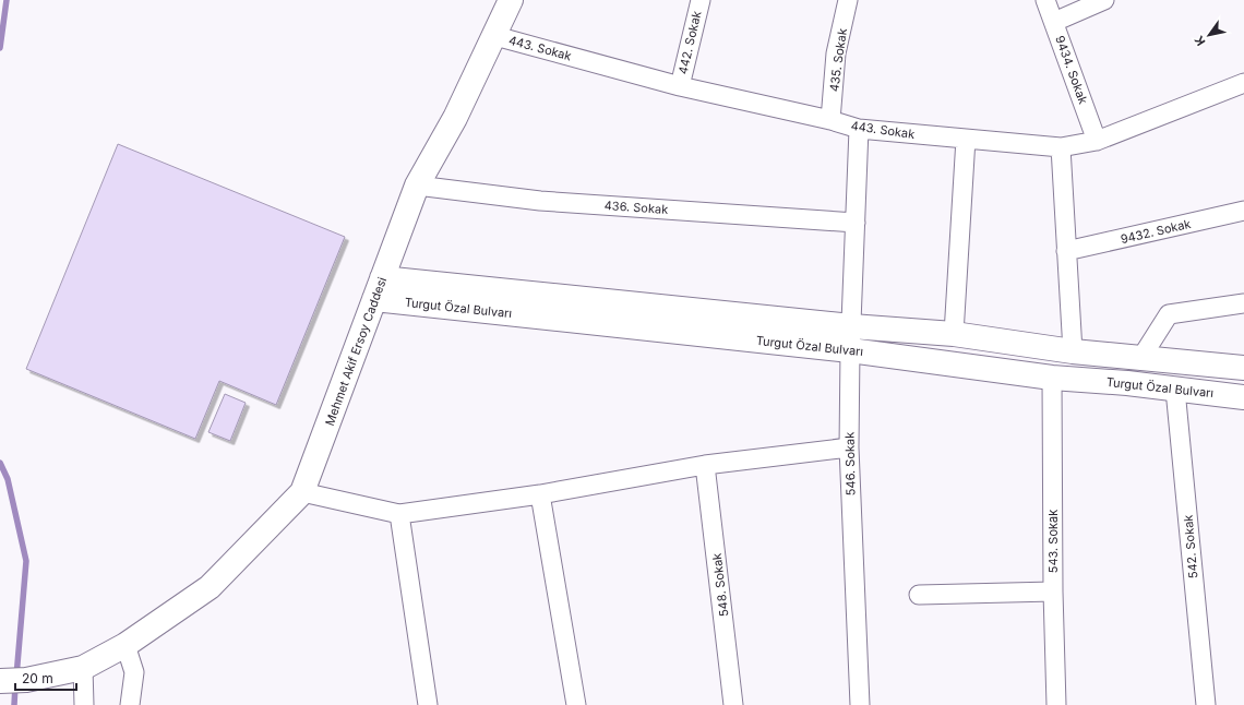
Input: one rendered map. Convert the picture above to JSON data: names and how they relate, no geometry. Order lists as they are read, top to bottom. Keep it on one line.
{"streets":{"street":["442. Sokak","443. Sokak","435. Sokak","9434. Sokak","436. Sokak","9432. Sokak","Turgut Özal Bulvarı","Mehmet Akif Ersoy Caddesi","546. Sokak","543. Sokak","542. Sokak","548. Sokak"]},"crossings":[["442. Sokak","443. Sokak"],["443. Sokak","435. Sokak"],["443. Sokak","9434. Sokak"],["443. Sokak","Mehmet Akif Ersoy Caddesi"],["443. Sokak","546. Sokak"],["436. Sokak","Mehmet Akif Ersoy Caddesi"],["436. Sokak","546. Sokak"],["Turgut Özal Bulvarı","Mehmet Akif Ersoy Caddesi"],["Turgut Özal Bulvarı","546. Sokak"],["Turgut Özal Bulvarı","543. Sokak"],["Turgut Özal Bulvarı","542. Sokak"]],"scale_bar":"20 m","north":"bottom left"}
